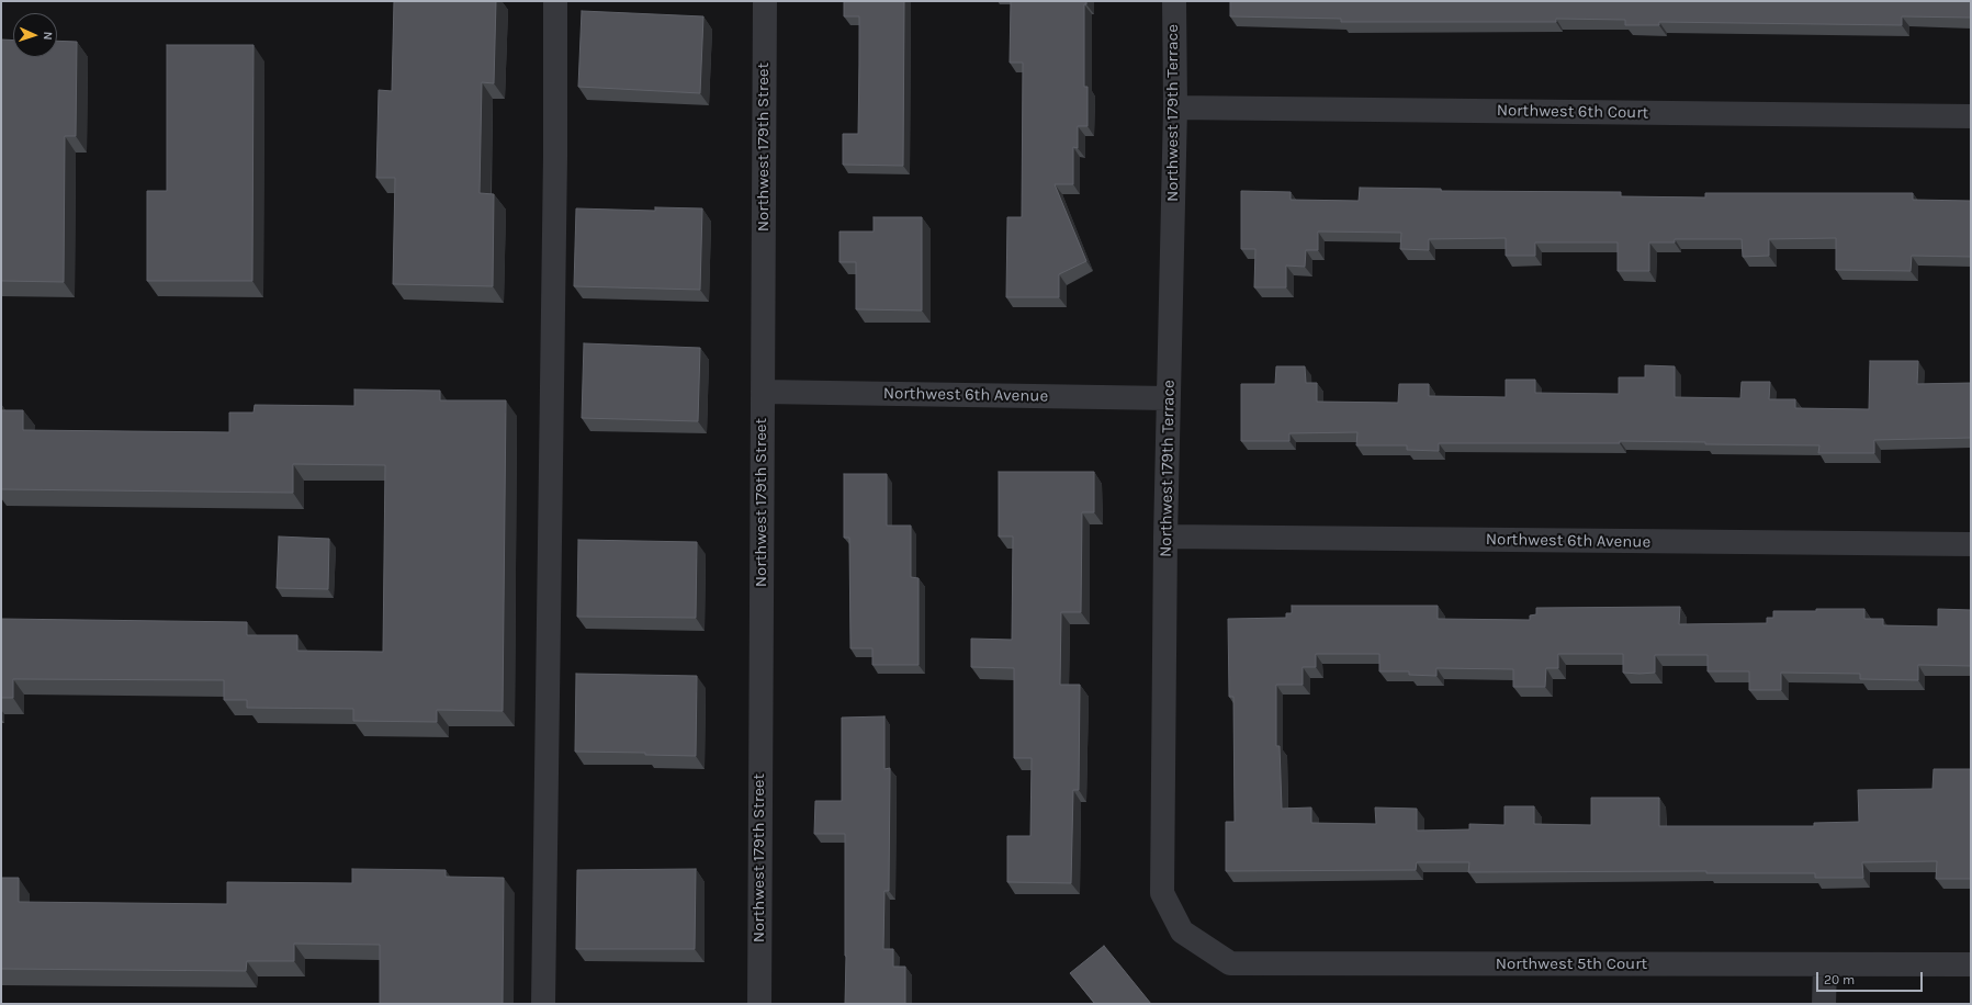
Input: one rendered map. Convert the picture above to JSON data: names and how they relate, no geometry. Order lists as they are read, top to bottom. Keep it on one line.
{"streets":{"street":["Northwest 6th Court","Northwest 179th Terrace","Northwest 179th Street","Northwest 6th Avenue","Northwest 5th Court"]},"crossings":[["Northwest 6th Court","Northwest 179th Terrace"],["Northwest 179th Terrace","Northwest 6th Avenue"],["Northwest 179th Terrace","Northwest 5th Court"],["Northwest 179th Street","Northwest 6th Avenue"]],"scale_bar":"20 m","north":"right"}
